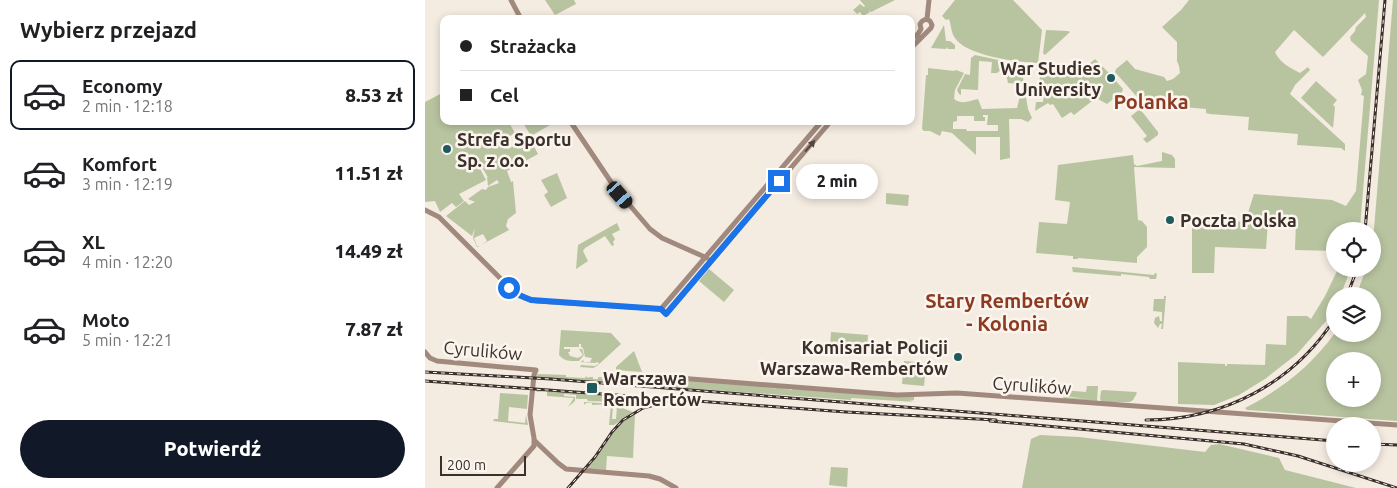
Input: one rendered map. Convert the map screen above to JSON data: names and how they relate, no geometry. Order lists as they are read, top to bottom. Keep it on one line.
{"streets":{"street":["Cyrulików"]},"districts":["Polanka","Stary Rembertów - Kolonia"],"places":{"other":["War Studies University","Strefa Sportu Sp. z o.o.","Poczta Polska","Komisariat Policji Warszawa-Rembertów"],"transit":["Warszawa Rembertów"]},"scale_bar":"200 m","page":{"heading":"Wybierz przejazd","banner":["Strażacka","Cel"],"list":[{"name":"Economy","note":"2 min · 12:18","value":"8.53 zł"},{"name":"Komfort","note":"3 min · 12:19","value":"11.51 zł"},{"name":"XL","note":"4 min · 12:20","value":"14.49 zł"},{"name":"Moto","note":"5 min · 12:21","value":"7.87 zł"}],"bubble":"2 min","map_buttons":["+","−"],"buttons":"Potwierdź","scale":"200 m"}}
